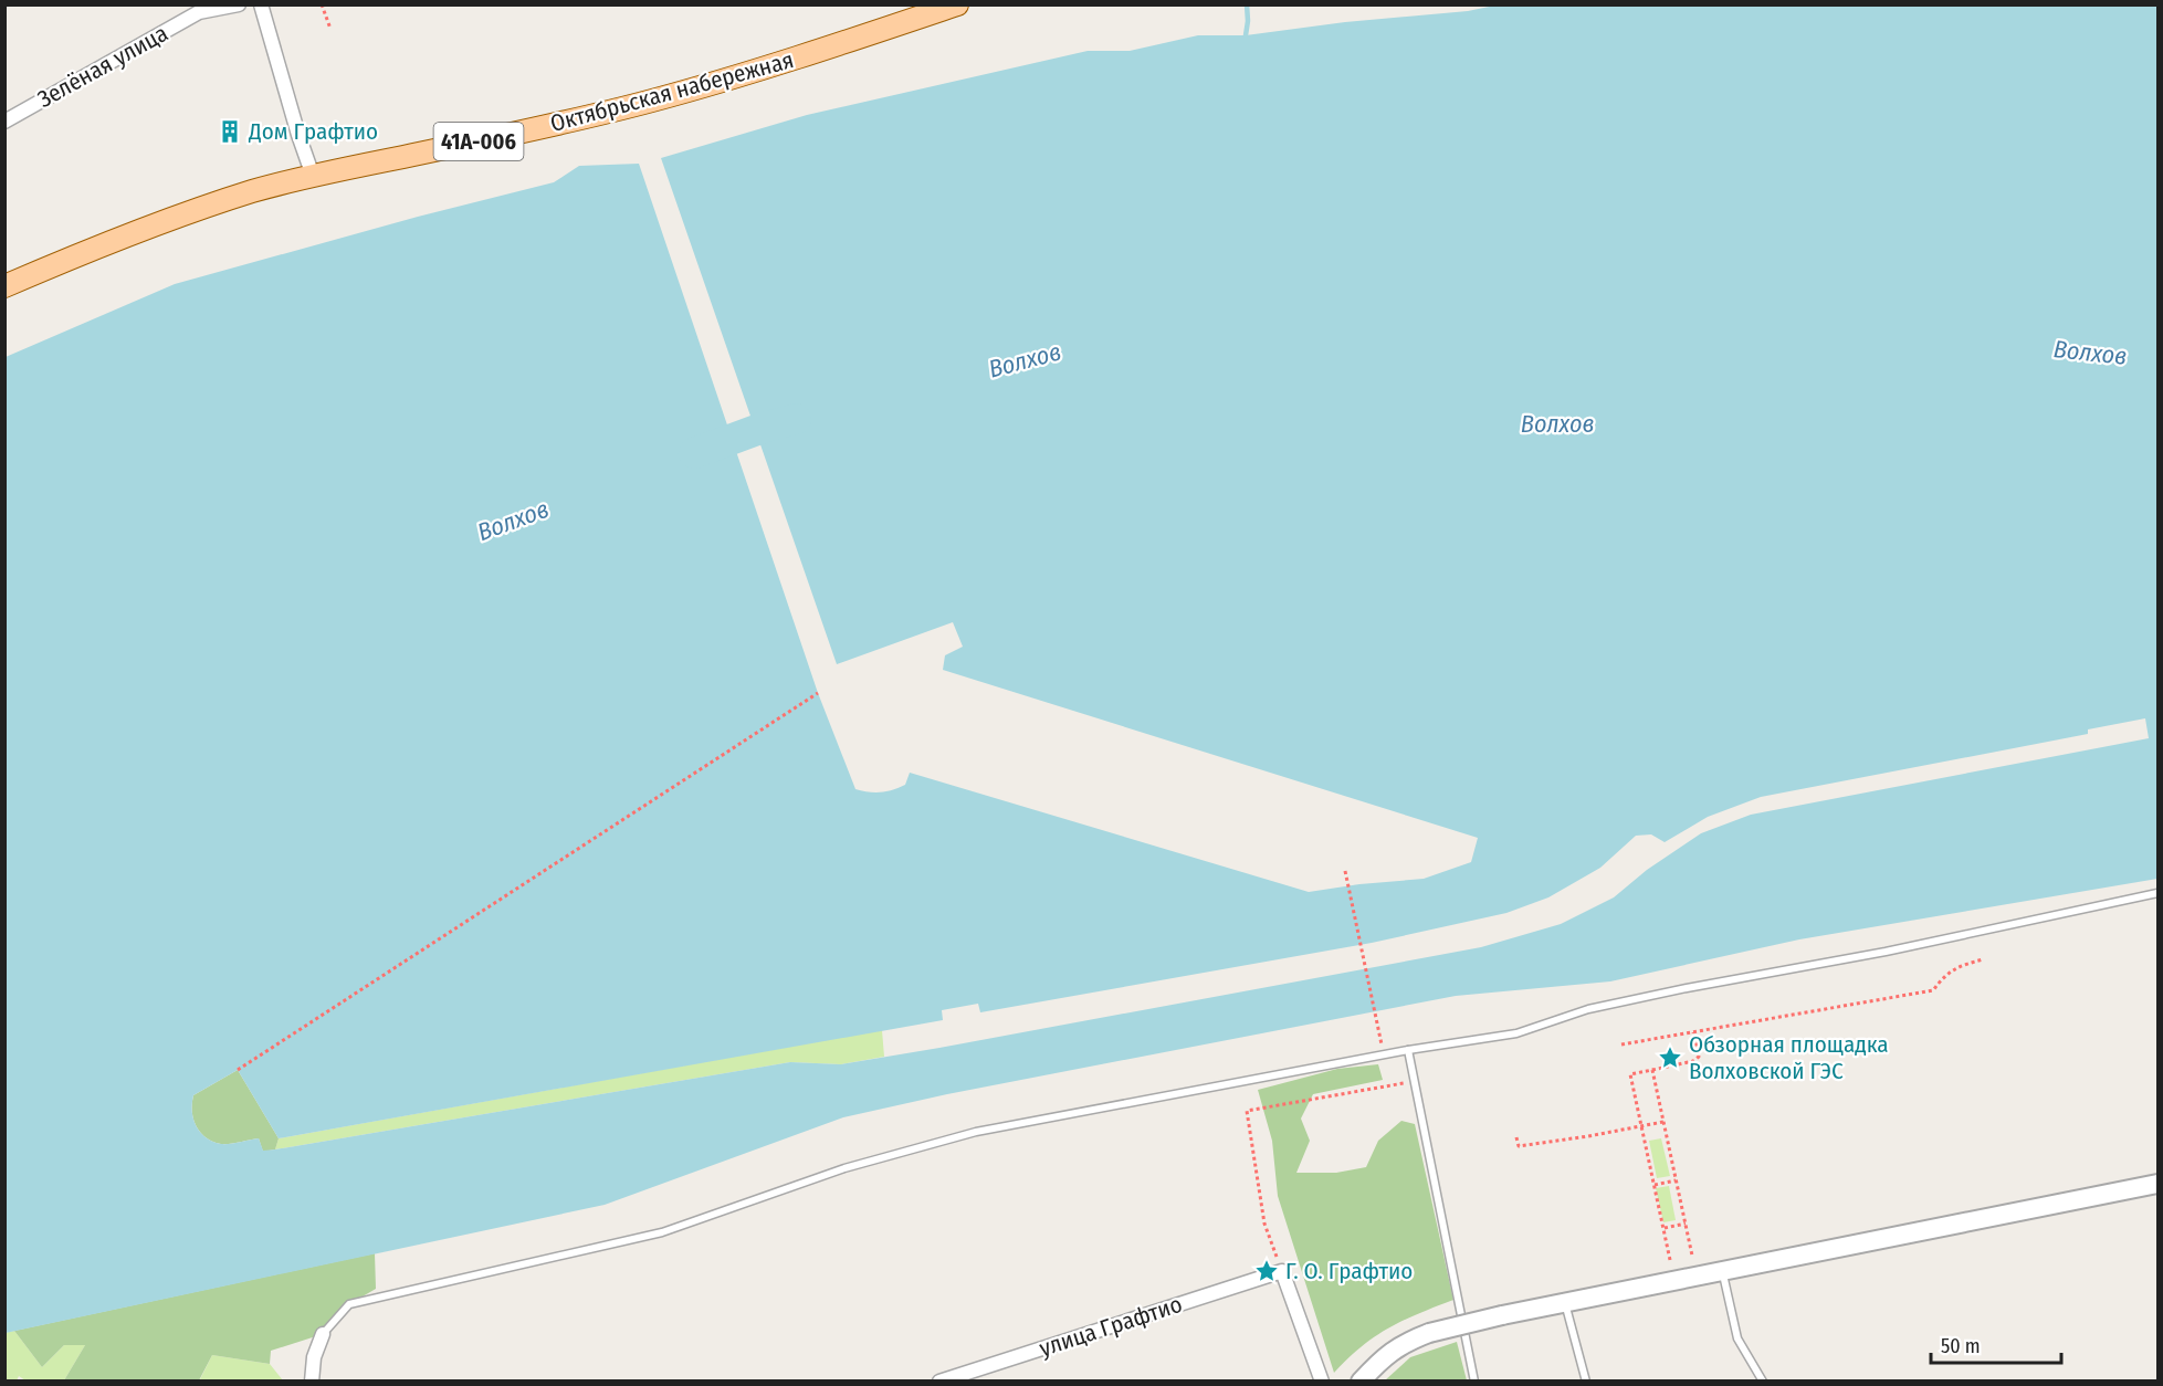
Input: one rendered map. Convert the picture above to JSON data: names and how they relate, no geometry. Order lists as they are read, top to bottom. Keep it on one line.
{"streets":{"main road":["Октябрьская набережная","41А-006"],"street":["Зелёная улица","улица Графтио"]},"water":["Волхов"],"places":{"building":["Дом Графтио"],"place":["Обзорная площадка Волховской ГЭС","Г. О. Графтио"]},"scale_bar":"50 m"}
